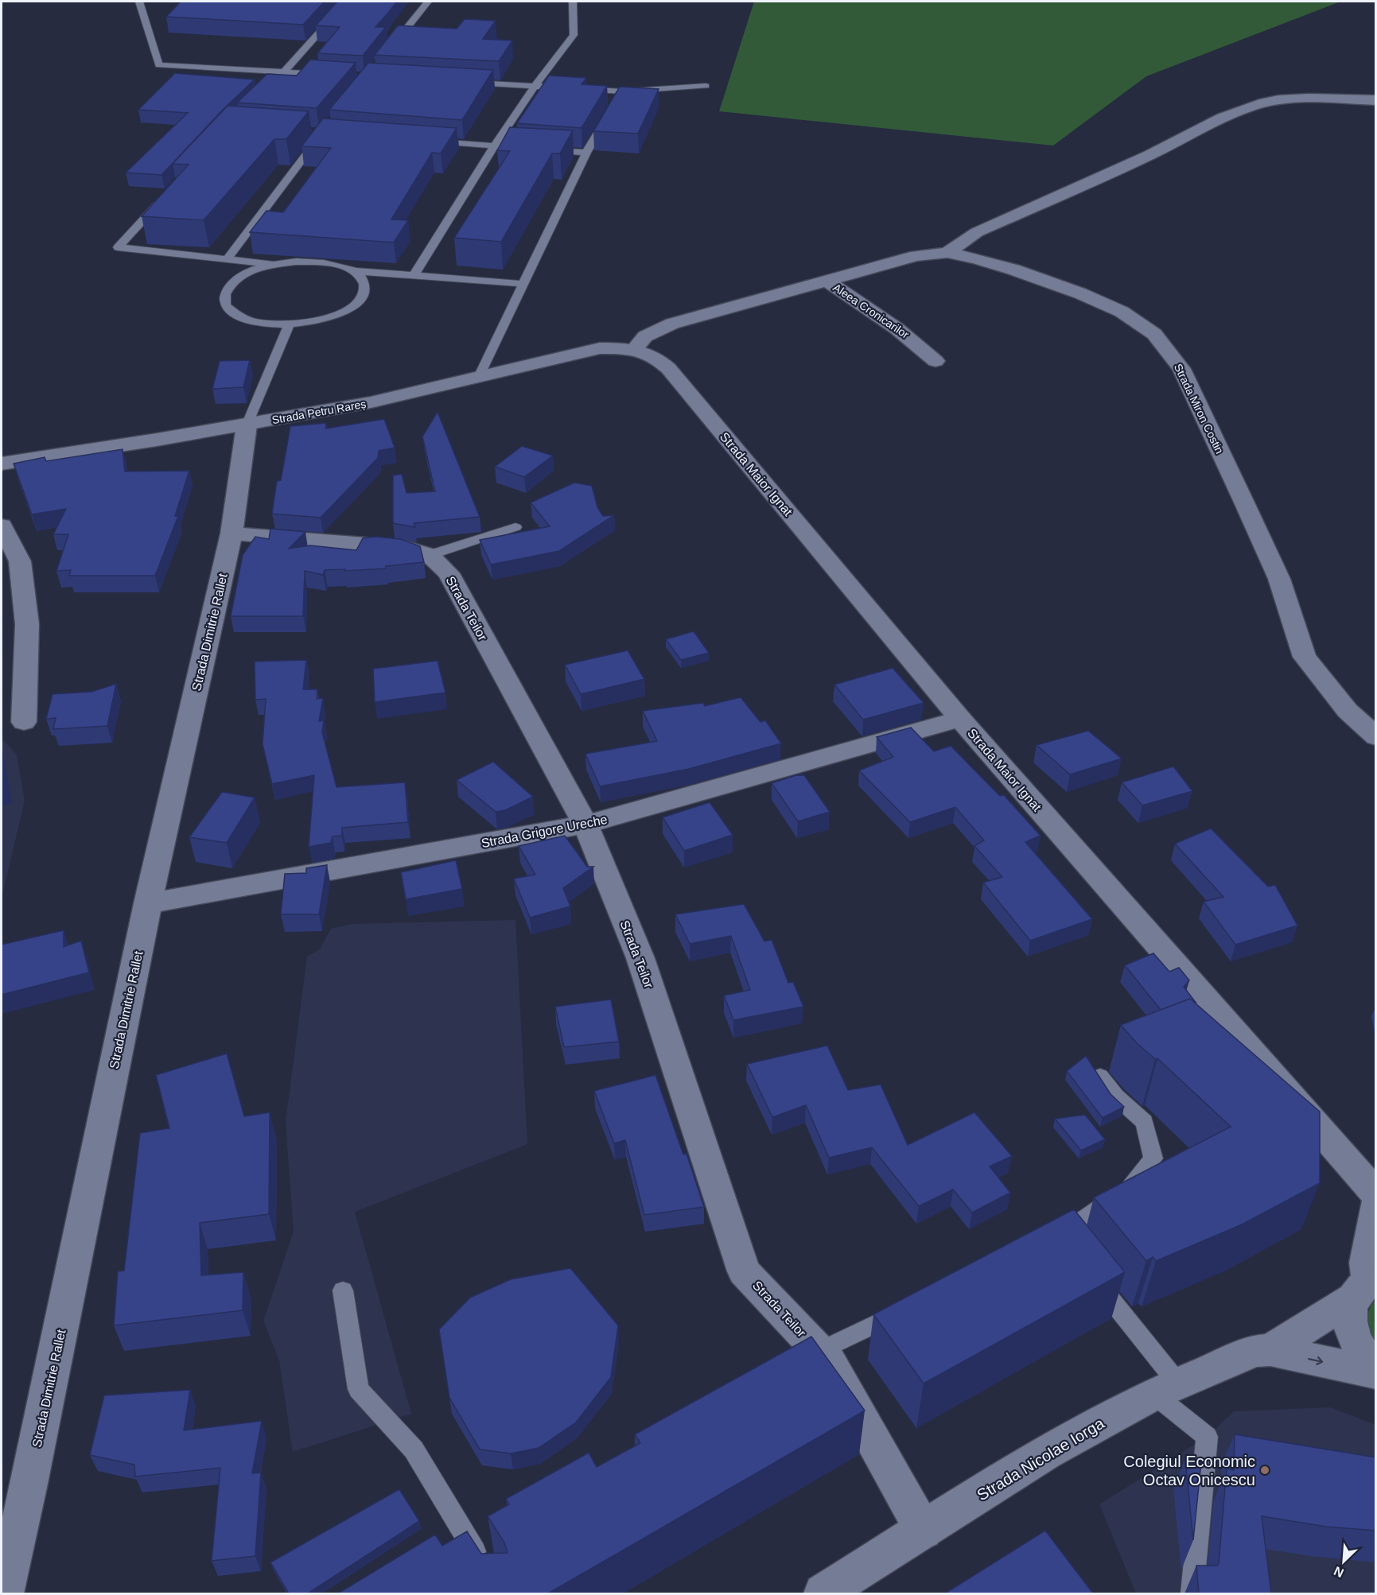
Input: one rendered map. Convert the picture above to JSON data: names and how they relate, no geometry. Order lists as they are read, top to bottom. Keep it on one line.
{"streets":{"street":["Aleea Cronicarilor","Strada Miron Costin","Strada Petru Rareș","Strada Maior Ignat","Strada Teilor","Strada Dimitrie Rallet","Strada Grigore Ureche","Strada Nicolae Iorga"]},"crossings":[["Aleea Cronicarilor","Strada Miron Costin"],["Strada Miron Costin","Strada Petru Rareș"],["Strada Miron Costin","Strada Maior Ignat"],["Strada Petru Rareș","Strada Maior Ignat"],["Strada Petru Rareș","Strada Dimitrie Rallet"],["Strada Maior Ignat","Strada Grigore Ureche"],["Strada Teilor","Strada Dimitrie Rallet"],["Strada Teilor","Strada Grigore Ureche"],["Strada Teilor","Strada Nicolae Iorga"],["Strada Dimitrie Rallet","Strada Grigore Ureche"]],"places":["Colegiul Economic Octav Onicescu"],"north":"bottom left"}
